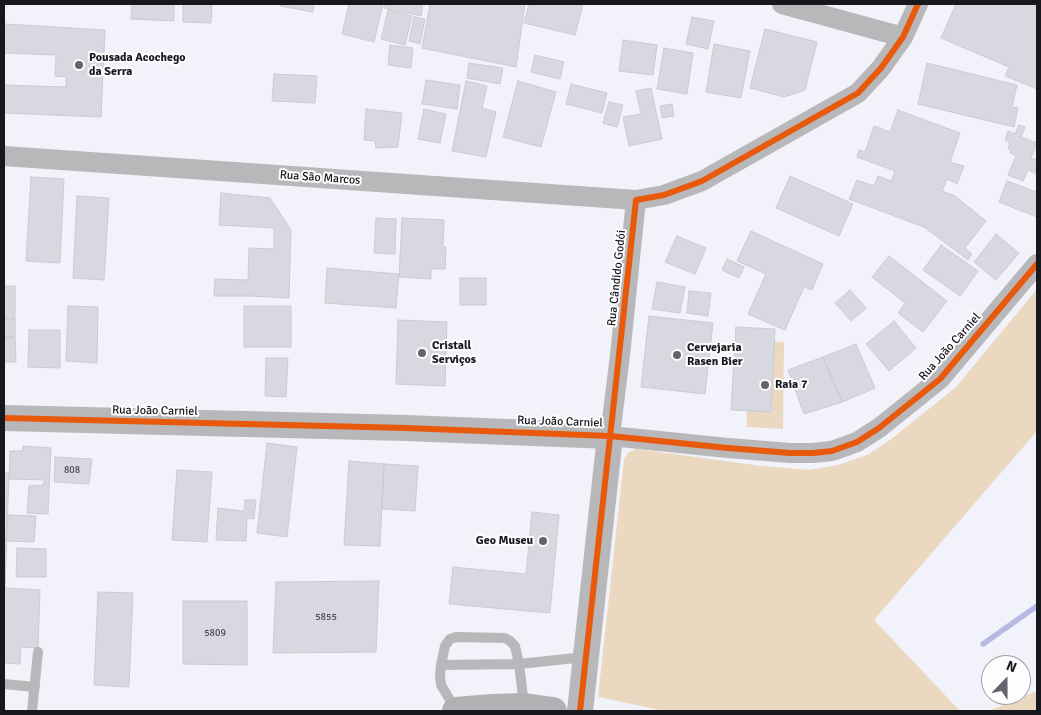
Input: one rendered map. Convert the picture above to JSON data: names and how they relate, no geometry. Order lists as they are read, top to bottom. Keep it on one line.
{"streets":{"street":["Rua São Marcos","Rua Cândido Godói","Rua João Carniel"]},"crossings":[["Rua São Marcos","Rua Cândido Godói"],["Rua Cândido Godói","Rua João Carniel"]],"places":["Pousada Acochego da Serra","Cristall Serviços","Cervejaria Rasen Bier","Raia 7","Geo Museu"],"house_numbers":["808","5855","5809"],"north":"top"}
